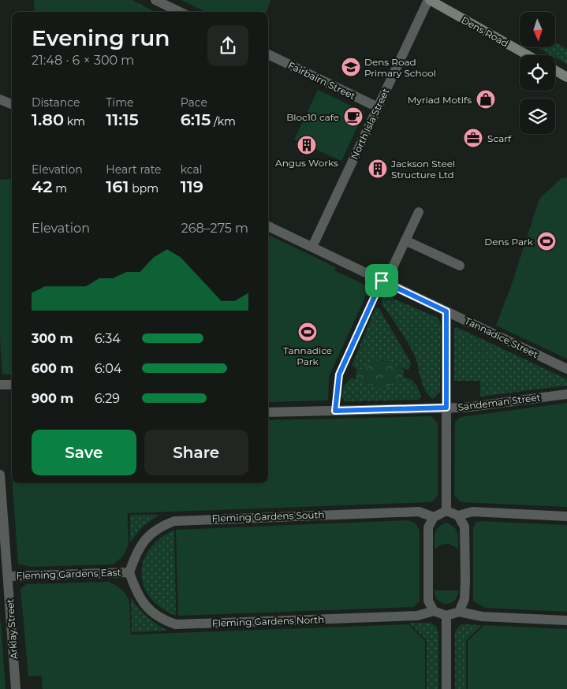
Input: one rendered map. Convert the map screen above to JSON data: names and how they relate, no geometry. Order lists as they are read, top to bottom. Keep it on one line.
{"streets":{"main road":["Dens Road"],"street":["Fairbairn Street","North Isla Street","Tannadice Street","Sandeman Street","Fleming Gardens South","Fleming Gardens East","Fleming Gardens North","Arklay Street"]},"crossings":[["Dens Road","North Isla Street"],["Fairbairn Street","North Isla Street"],["North Isla Street","Tannadice Street"],["Fleming Gardens South","Fleming Gardens East"],["Fleming Gardens South","Fleming Gardens North"],["Fleming Gardens East","Fleming Gardens North"],["Fleming Gardens East","Arklay Street"]],"places":{"school or university":["Dens Road Primary School"],"shop":["Myriad Motifs"],"cafe":["Bloc10 cafe"],"office":["Scarf"],"building":["Angus Works","Jackson Steel Structure Ltd"],"sports":["Dens Park","Tannadice Park"]},"north":"bottom","page":{"heading":["Evening run","21:48 · 6 × 300 m"],"stats":[["Distance","1.80 km"],["Time","11:15"],["Pace","6:15 /km"],["Elevation","42 m"],["Heart rate","161 bpm"],["kcal","119"]],"chart":["Elevation","268–275 m"],"list":[{"name":"300 m","note":"6:34"},{"name":"600 m","note":"6:04"},{"name":"900 m","note":"6:29"}],"buttons":["Save","Share"]}}
